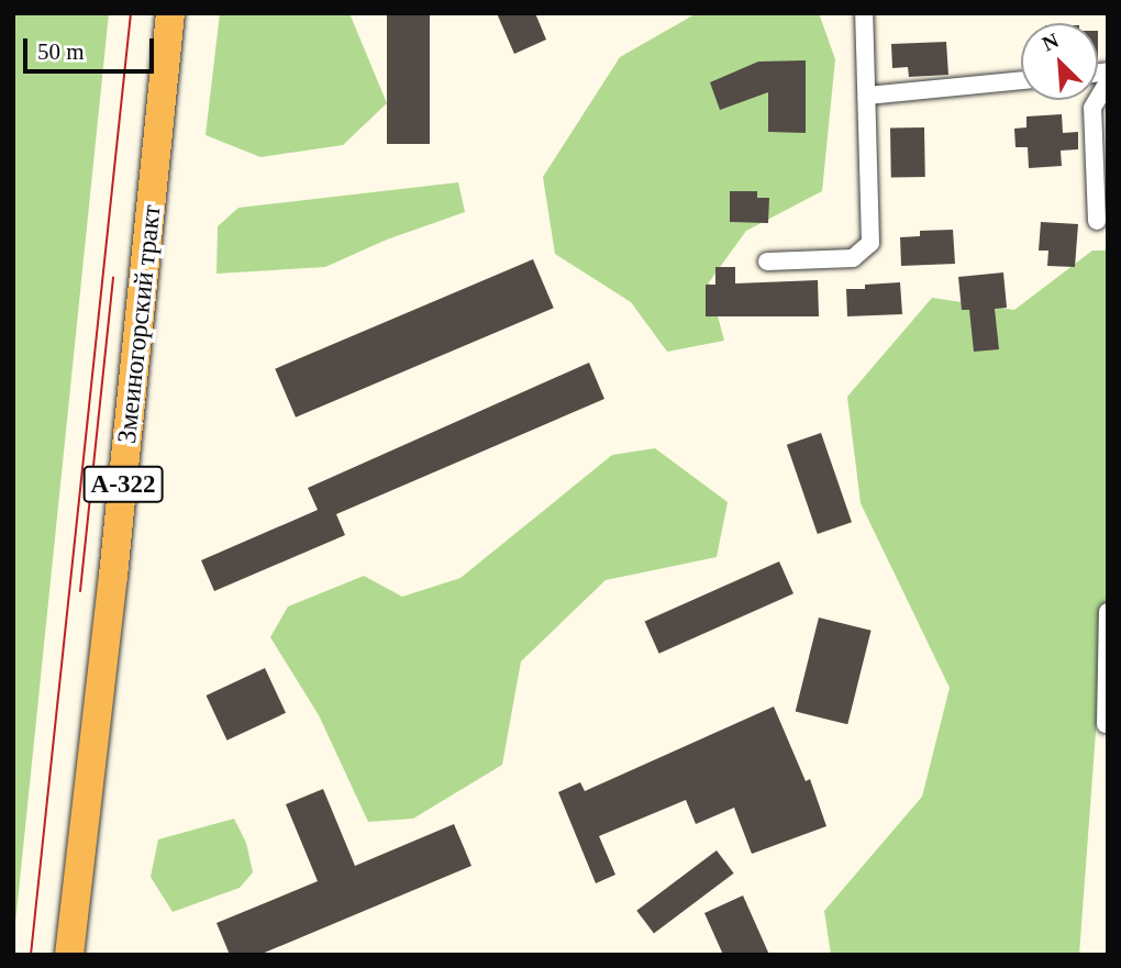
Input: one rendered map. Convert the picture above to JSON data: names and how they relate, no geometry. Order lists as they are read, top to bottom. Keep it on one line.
{"streets":{"highway":["Змеиногорский тракт","А-322"]},"scale_bar":"50 m","north":"top left"}
